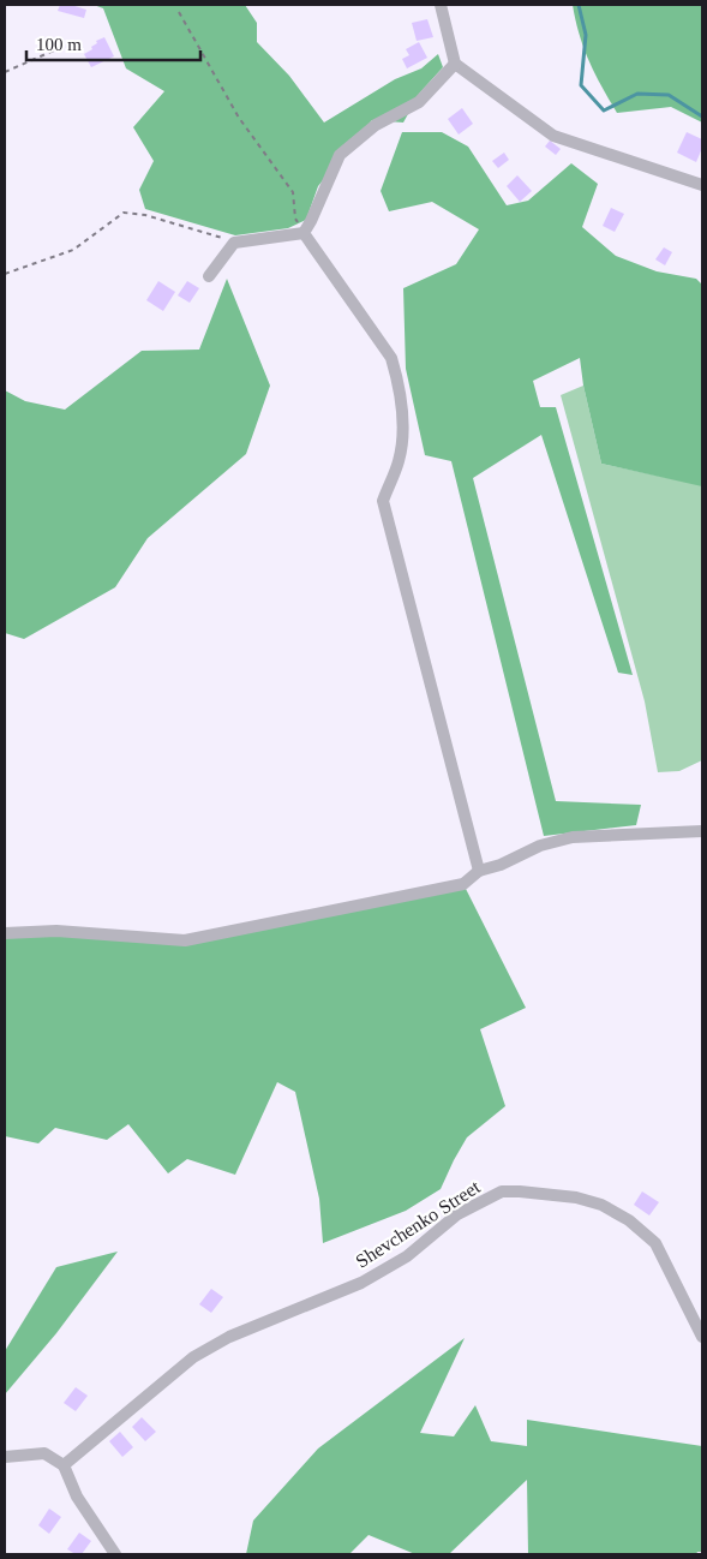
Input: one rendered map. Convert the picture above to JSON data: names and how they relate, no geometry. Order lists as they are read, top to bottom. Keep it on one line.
{"streets":{"street":["Shevchenko Street"]},"scale_bar":"100 m"}
